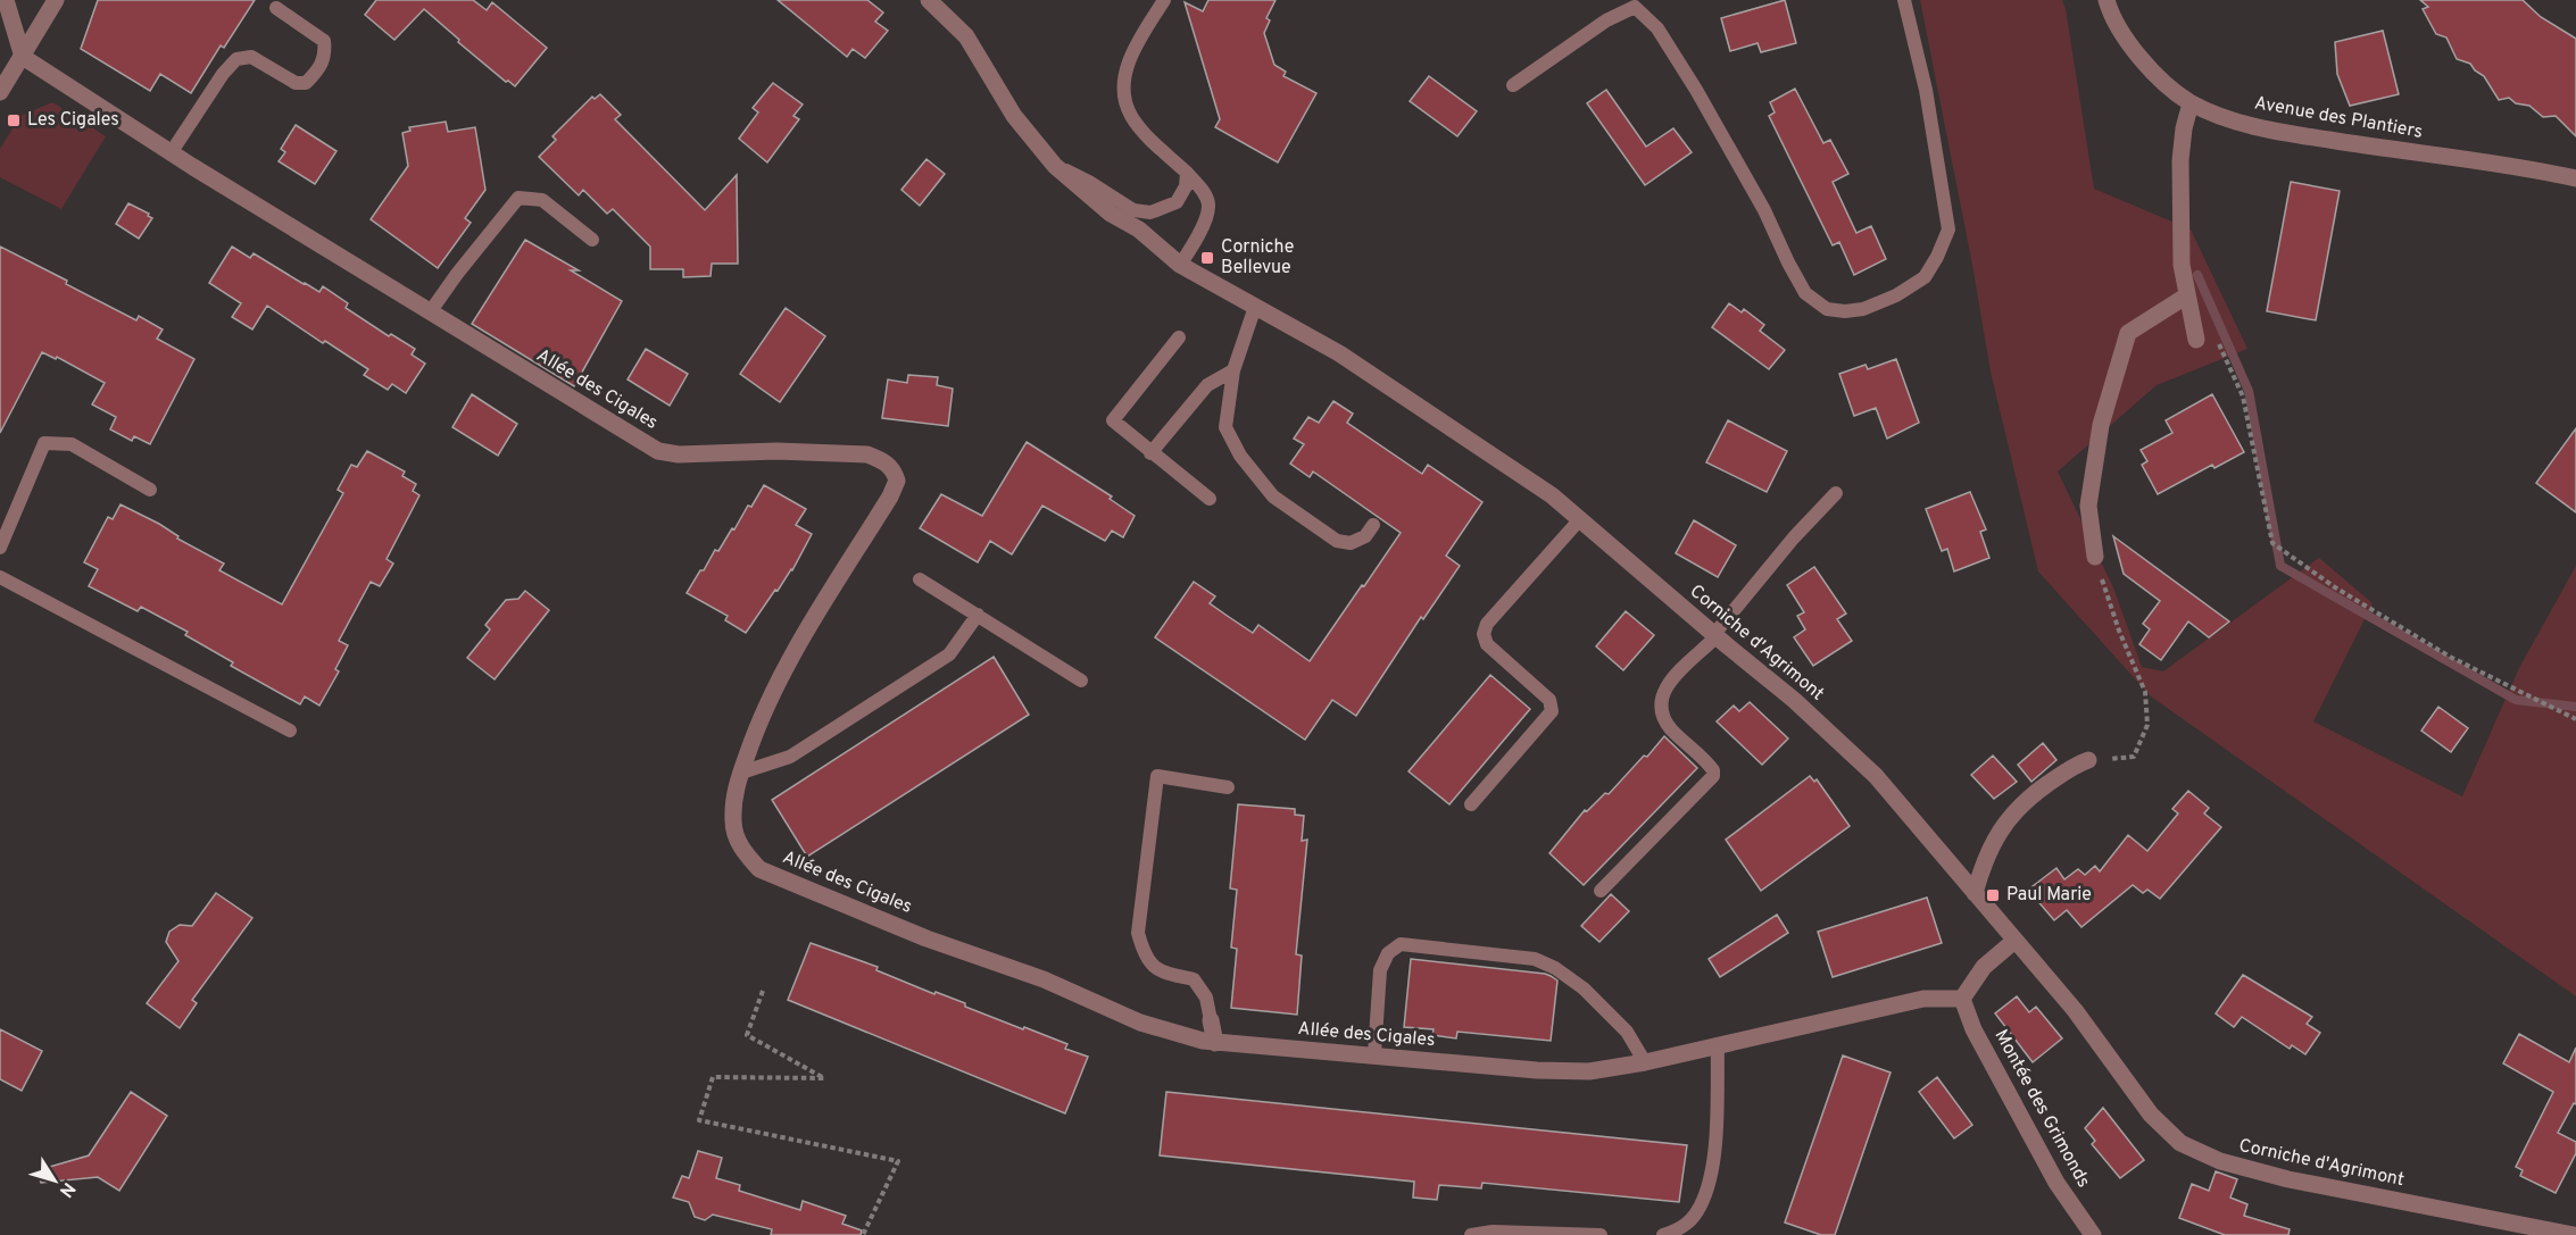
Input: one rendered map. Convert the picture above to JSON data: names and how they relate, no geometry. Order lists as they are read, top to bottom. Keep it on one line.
{"streets":{"street":["Avenue des Plantiers","Allée des Cigales","Corniche d'Agrimont","Montée des Grimonds"]},"crossings":[["Allée des Cigales","Montée des Grimonds"]],"places":{"transit":["Les Cigales","Corniche Bellevue","Paul Marie"]},"north":"bottom right"}
